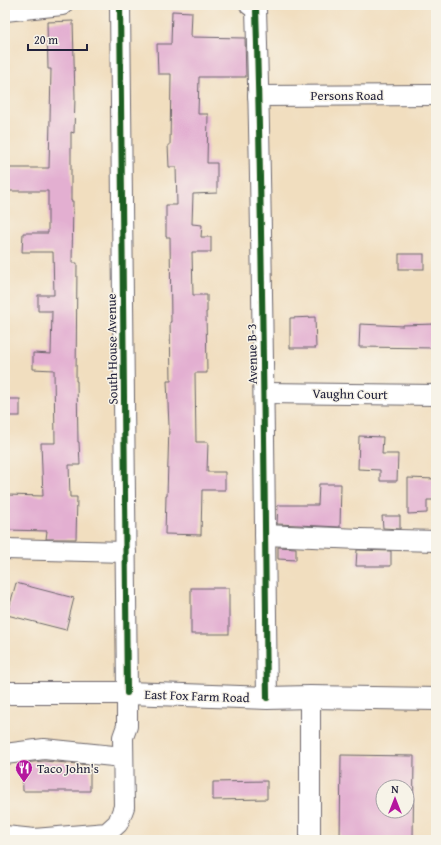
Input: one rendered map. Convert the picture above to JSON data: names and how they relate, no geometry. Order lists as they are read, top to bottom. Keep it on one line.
{"streets":{"main road":["East Fox Farm Road"],"street":["Persons Road","South House Avenue","Avenue B-3","Vaughn Court"]},"crossings":[["Persons Road","Avenue B-3"],["South House Avenue","East Fox Farm Road"],["Avenue B-3","Vaughn Court"],["Avenue B-3","East Fox Farm Road"]],"places":{"restaurant":["Taco John's"]},"scale_bar":"20 m","north":"top"}
